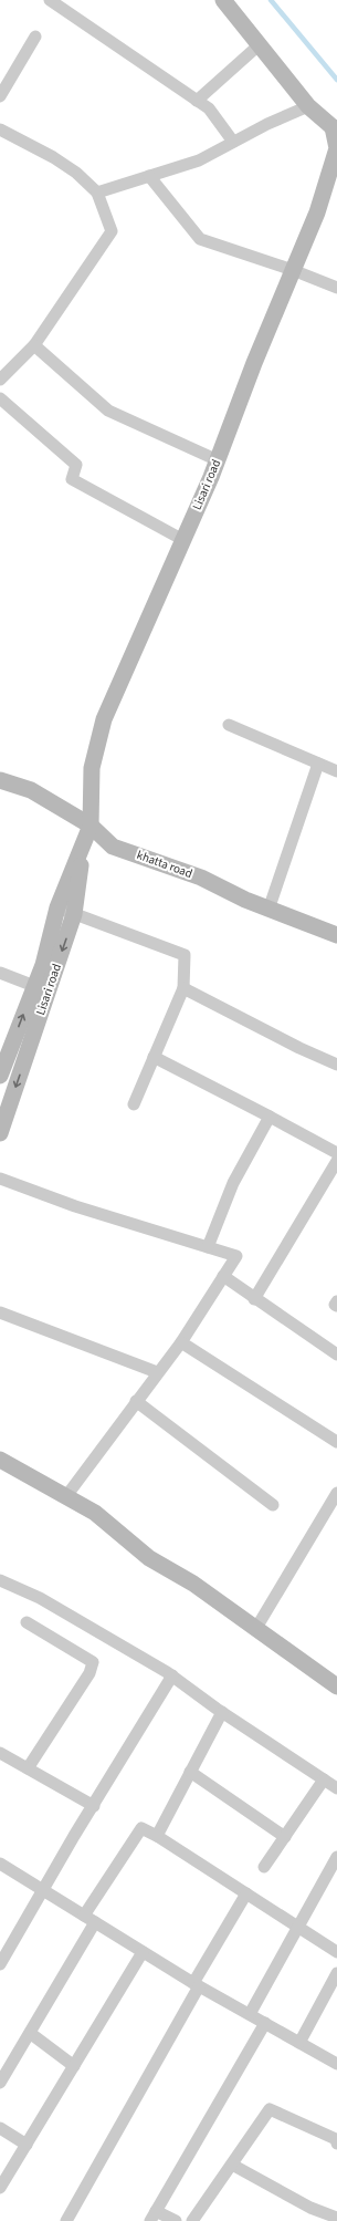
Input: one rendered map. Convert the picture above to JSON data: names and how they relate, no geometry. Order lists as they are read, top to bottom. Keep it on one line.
{"streets":{"street":["Lisari road","khatta road"]},"crossings":[["Lisari road","khatta road"]]}
